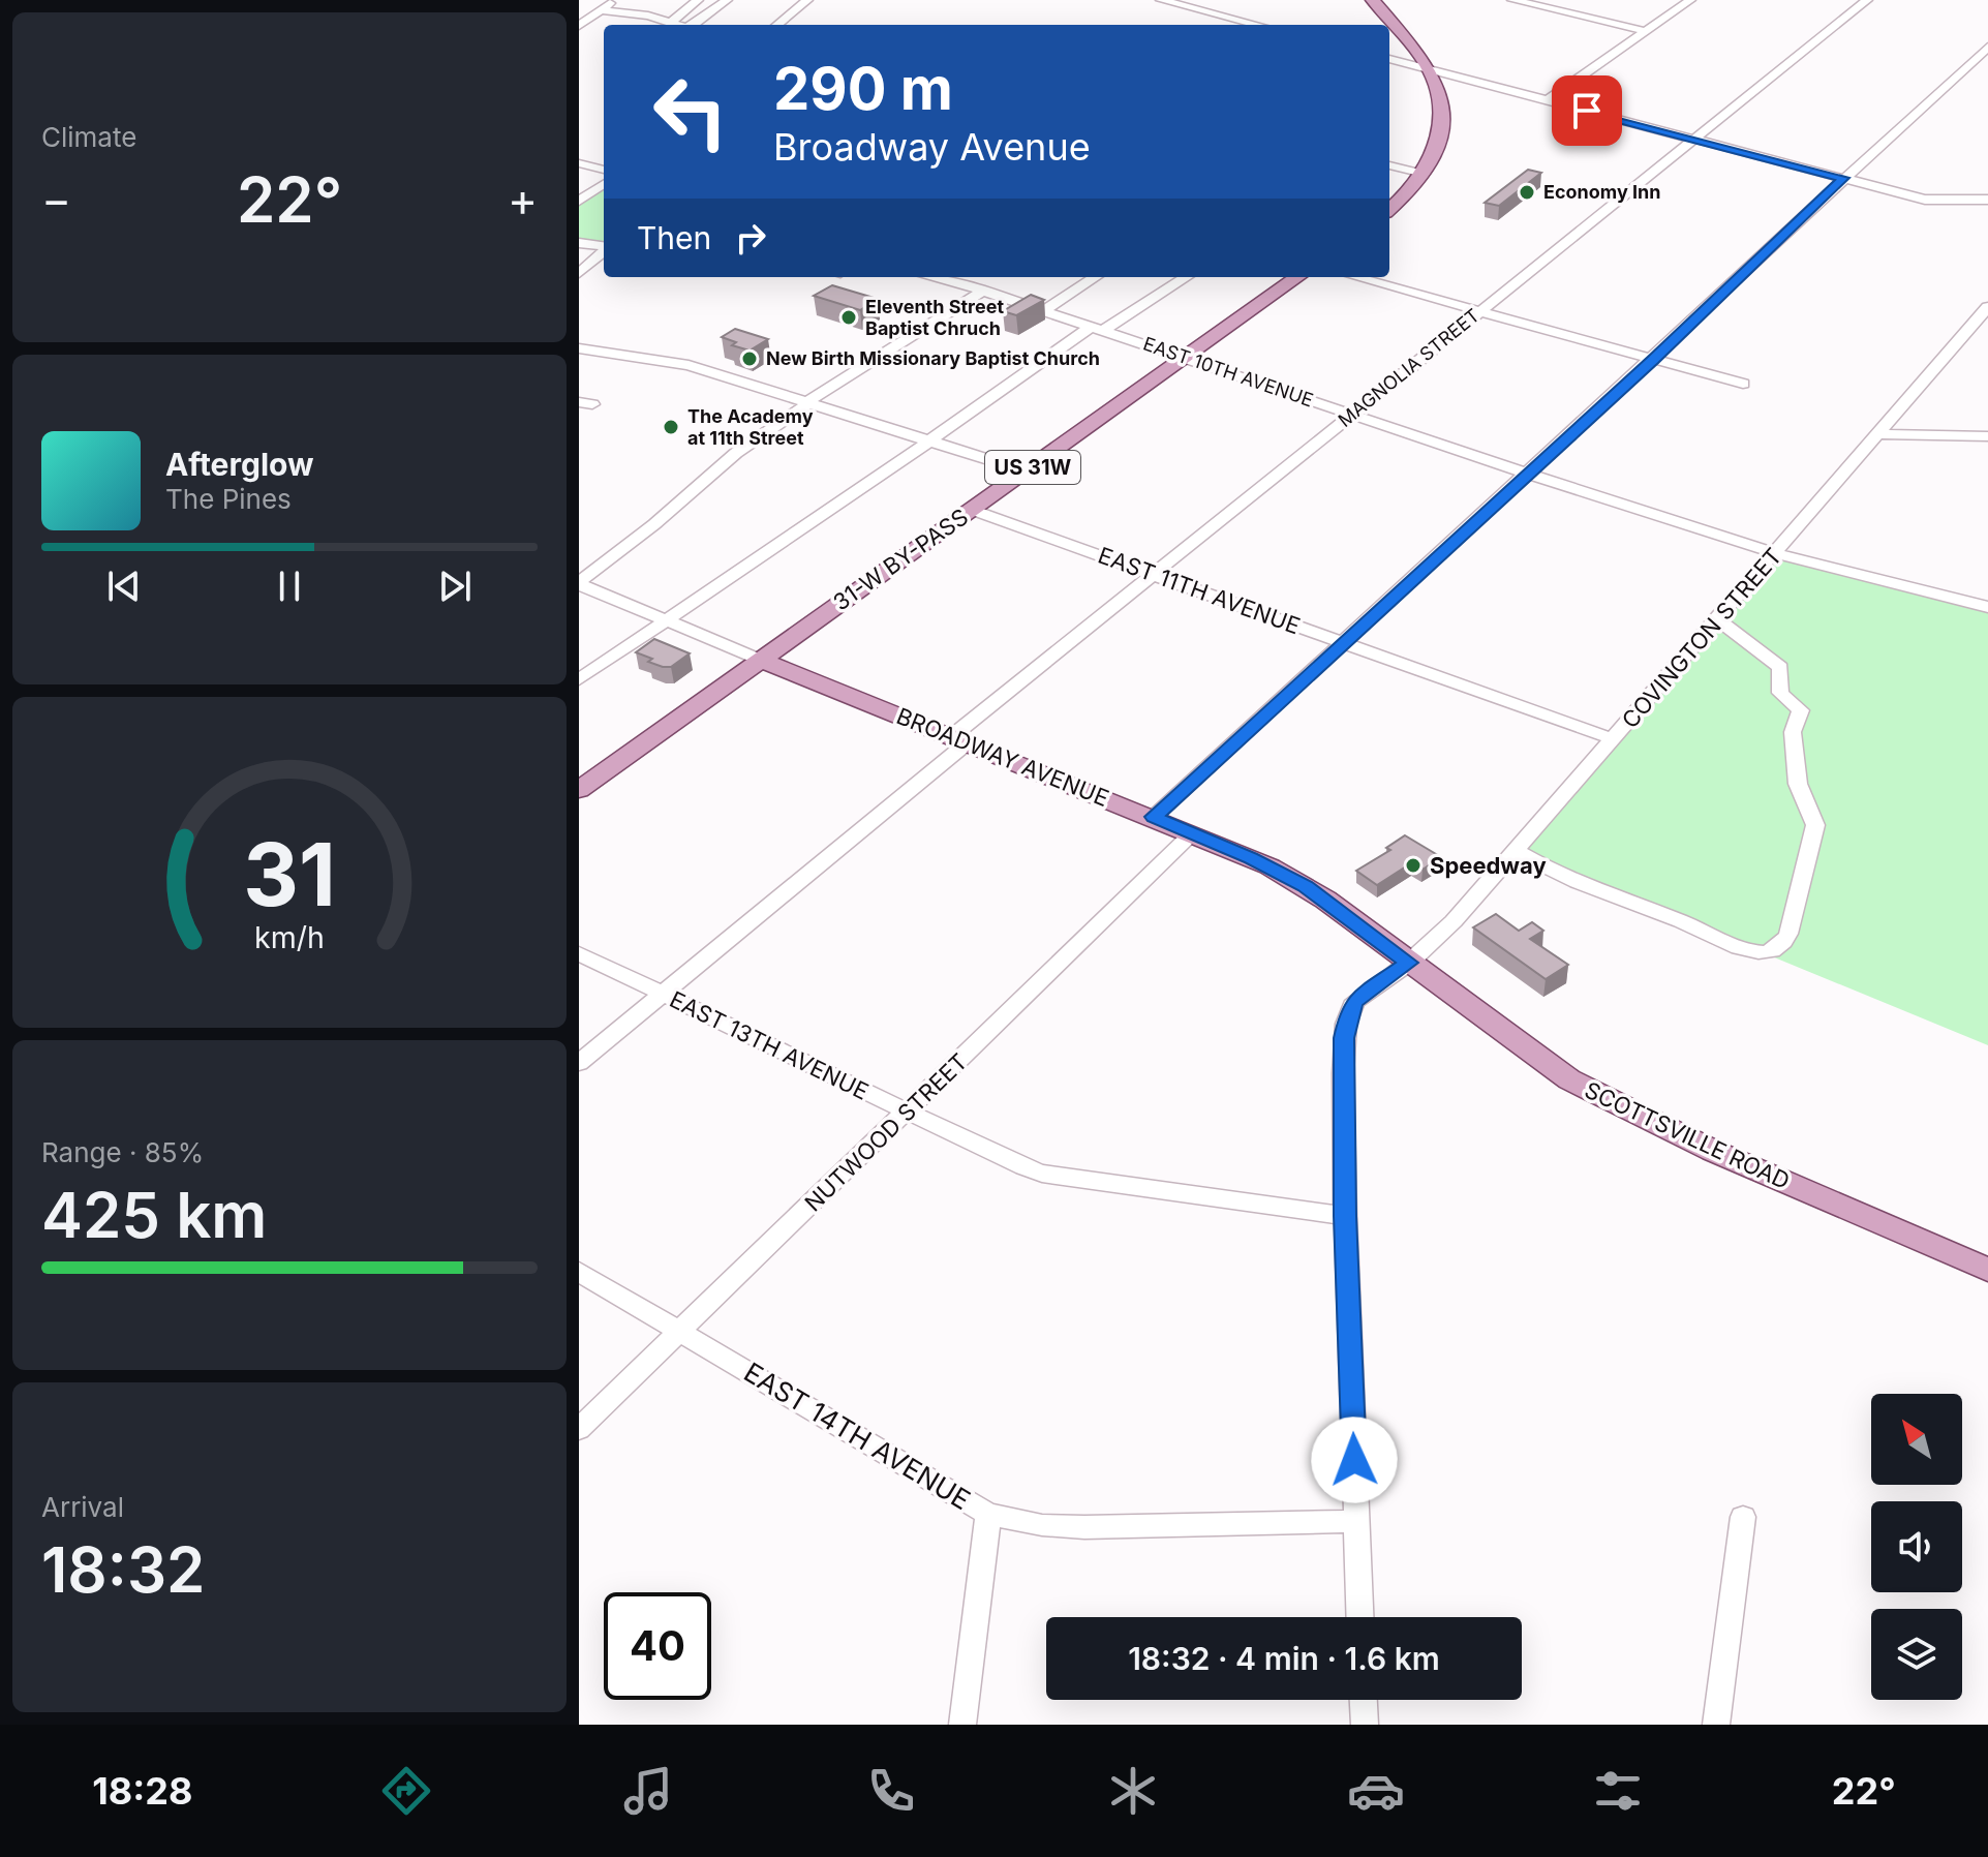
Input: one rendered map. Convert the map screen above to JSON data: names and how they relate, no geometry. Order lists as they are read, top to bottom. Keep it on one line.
{"streets":{"main road":["US 31W","31-W BY-PASS","BROADWAY AVENUE","SCOTTSVILLE ROAD"],"street":["MAGNOLIA STREET","EAST 10TH AVENUE","EAST 11TH AVENUE","COVINGTON STREET","EAST 13TH AVENUE","NUTWOOD STREET","EAST 14TH AVENUE"]},"crossings":[["MAGNOLIA STREET","EAST 10TH AVENUE"],["MAGNOLIA STREET","EAST 11TH AVENUE"],["MAGNOLIA STREET","BROADWAY AVENUE"],["MAGNOLIA STREET","EAST 13TH AVENUE"],["EAST 10TH AVENUE","31-W BY-PASS"],["EAST 10TH AVENUE","COVINGTON STREET"],["31-W BY-PASS","EAST 11TH AVENUE"],["31-W BY-PASS","BROADWAY AVENUE"],["EAST 11TH AVENUE","COVINGTON STREET"],["COVINGTON STREET","BROADWAY AVENUE"],["COVINGTON STREET","EAST 13TH AVENUE"],["COVINGTON STREET","SCOTTSVILLE ROAD"],["COVINGTON STREET","EAST 14TH AVENUE"],["BROADWAY AVENUE","NUTWOOD STREET"],["BROADWAY AVENUE","SCOTTSVILLE ROAD"],["EAST 13TH AVENUE","NUTWOOD STREET"],["NUTWOOD STREET","EAST 14TH AVENUE"]],"places":["Economy Inn","Eleventh Street Baptist Chruch","New Birth Missionary Baptist Church","The Academy at 11th Street","Speedway"],"north":"top left","page":{"tile":["Climate",["Range · 85%","425 km"],["Arrival","18:32"]],"turn":["290 m","Broadway Avenue"],"heat":["−","22°","+"],"then":"Then","song":["Afterglow","The Pines"],"limit":"40","trip":"18:32 · 4 min · 1.6 km","tabs":["18:28","22°"],"gauge":["31","km/h"]}}
